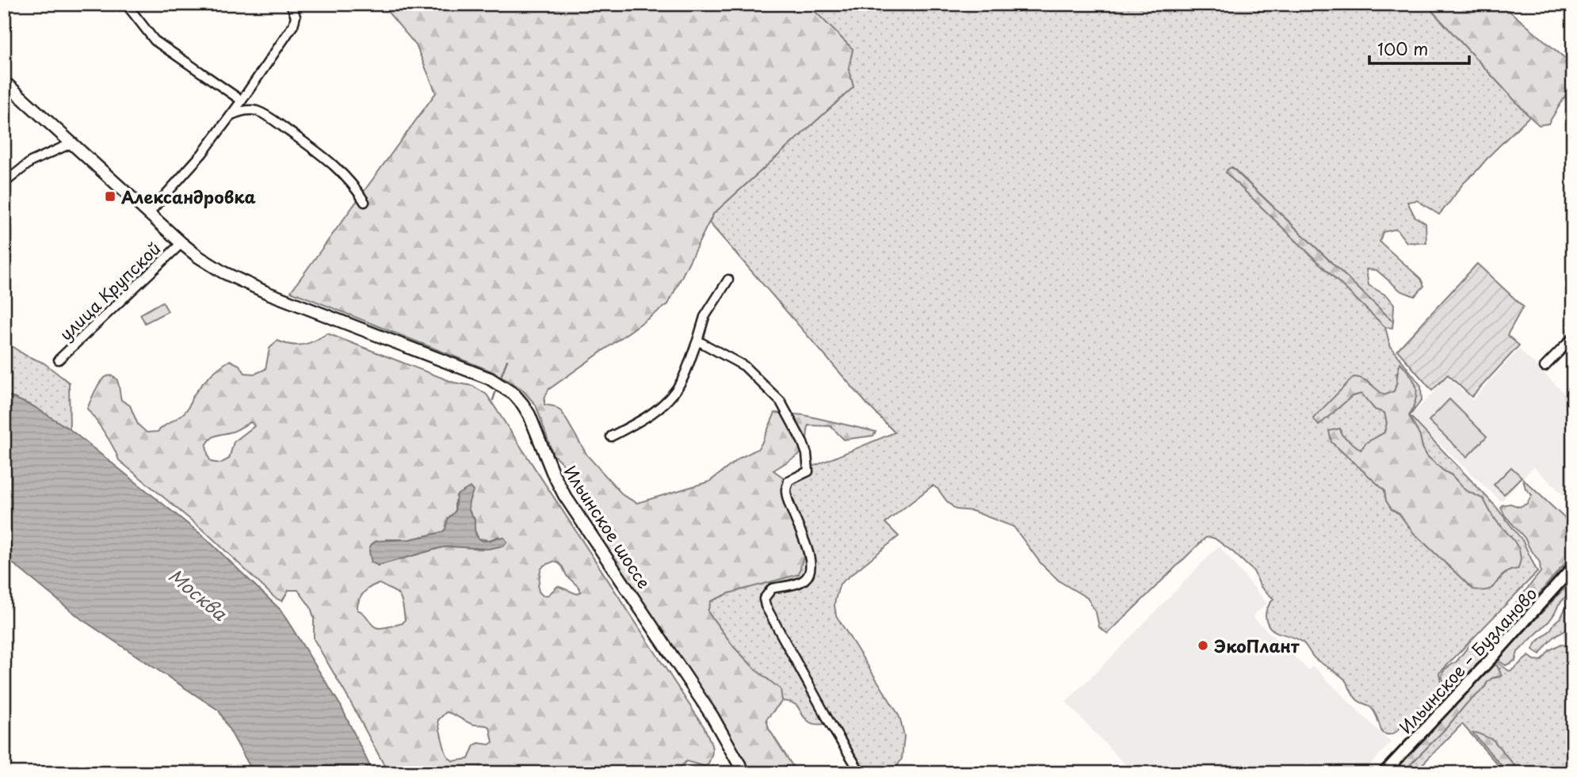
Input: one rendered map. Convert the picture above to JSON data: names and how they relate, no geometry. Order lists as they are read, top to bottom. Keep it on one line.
{"streets":{"main road":["Ильинское шоссе"],"street":["улица Крупской","Ильинское – Бузланово"]},"crossings":[["улица Крупской","Ильинское шоссе"]],"water":["Москва"],"places":{"transit":["Александровка"],"other":["ЭкоПлант"]},"scale_bar":"100 m"}
